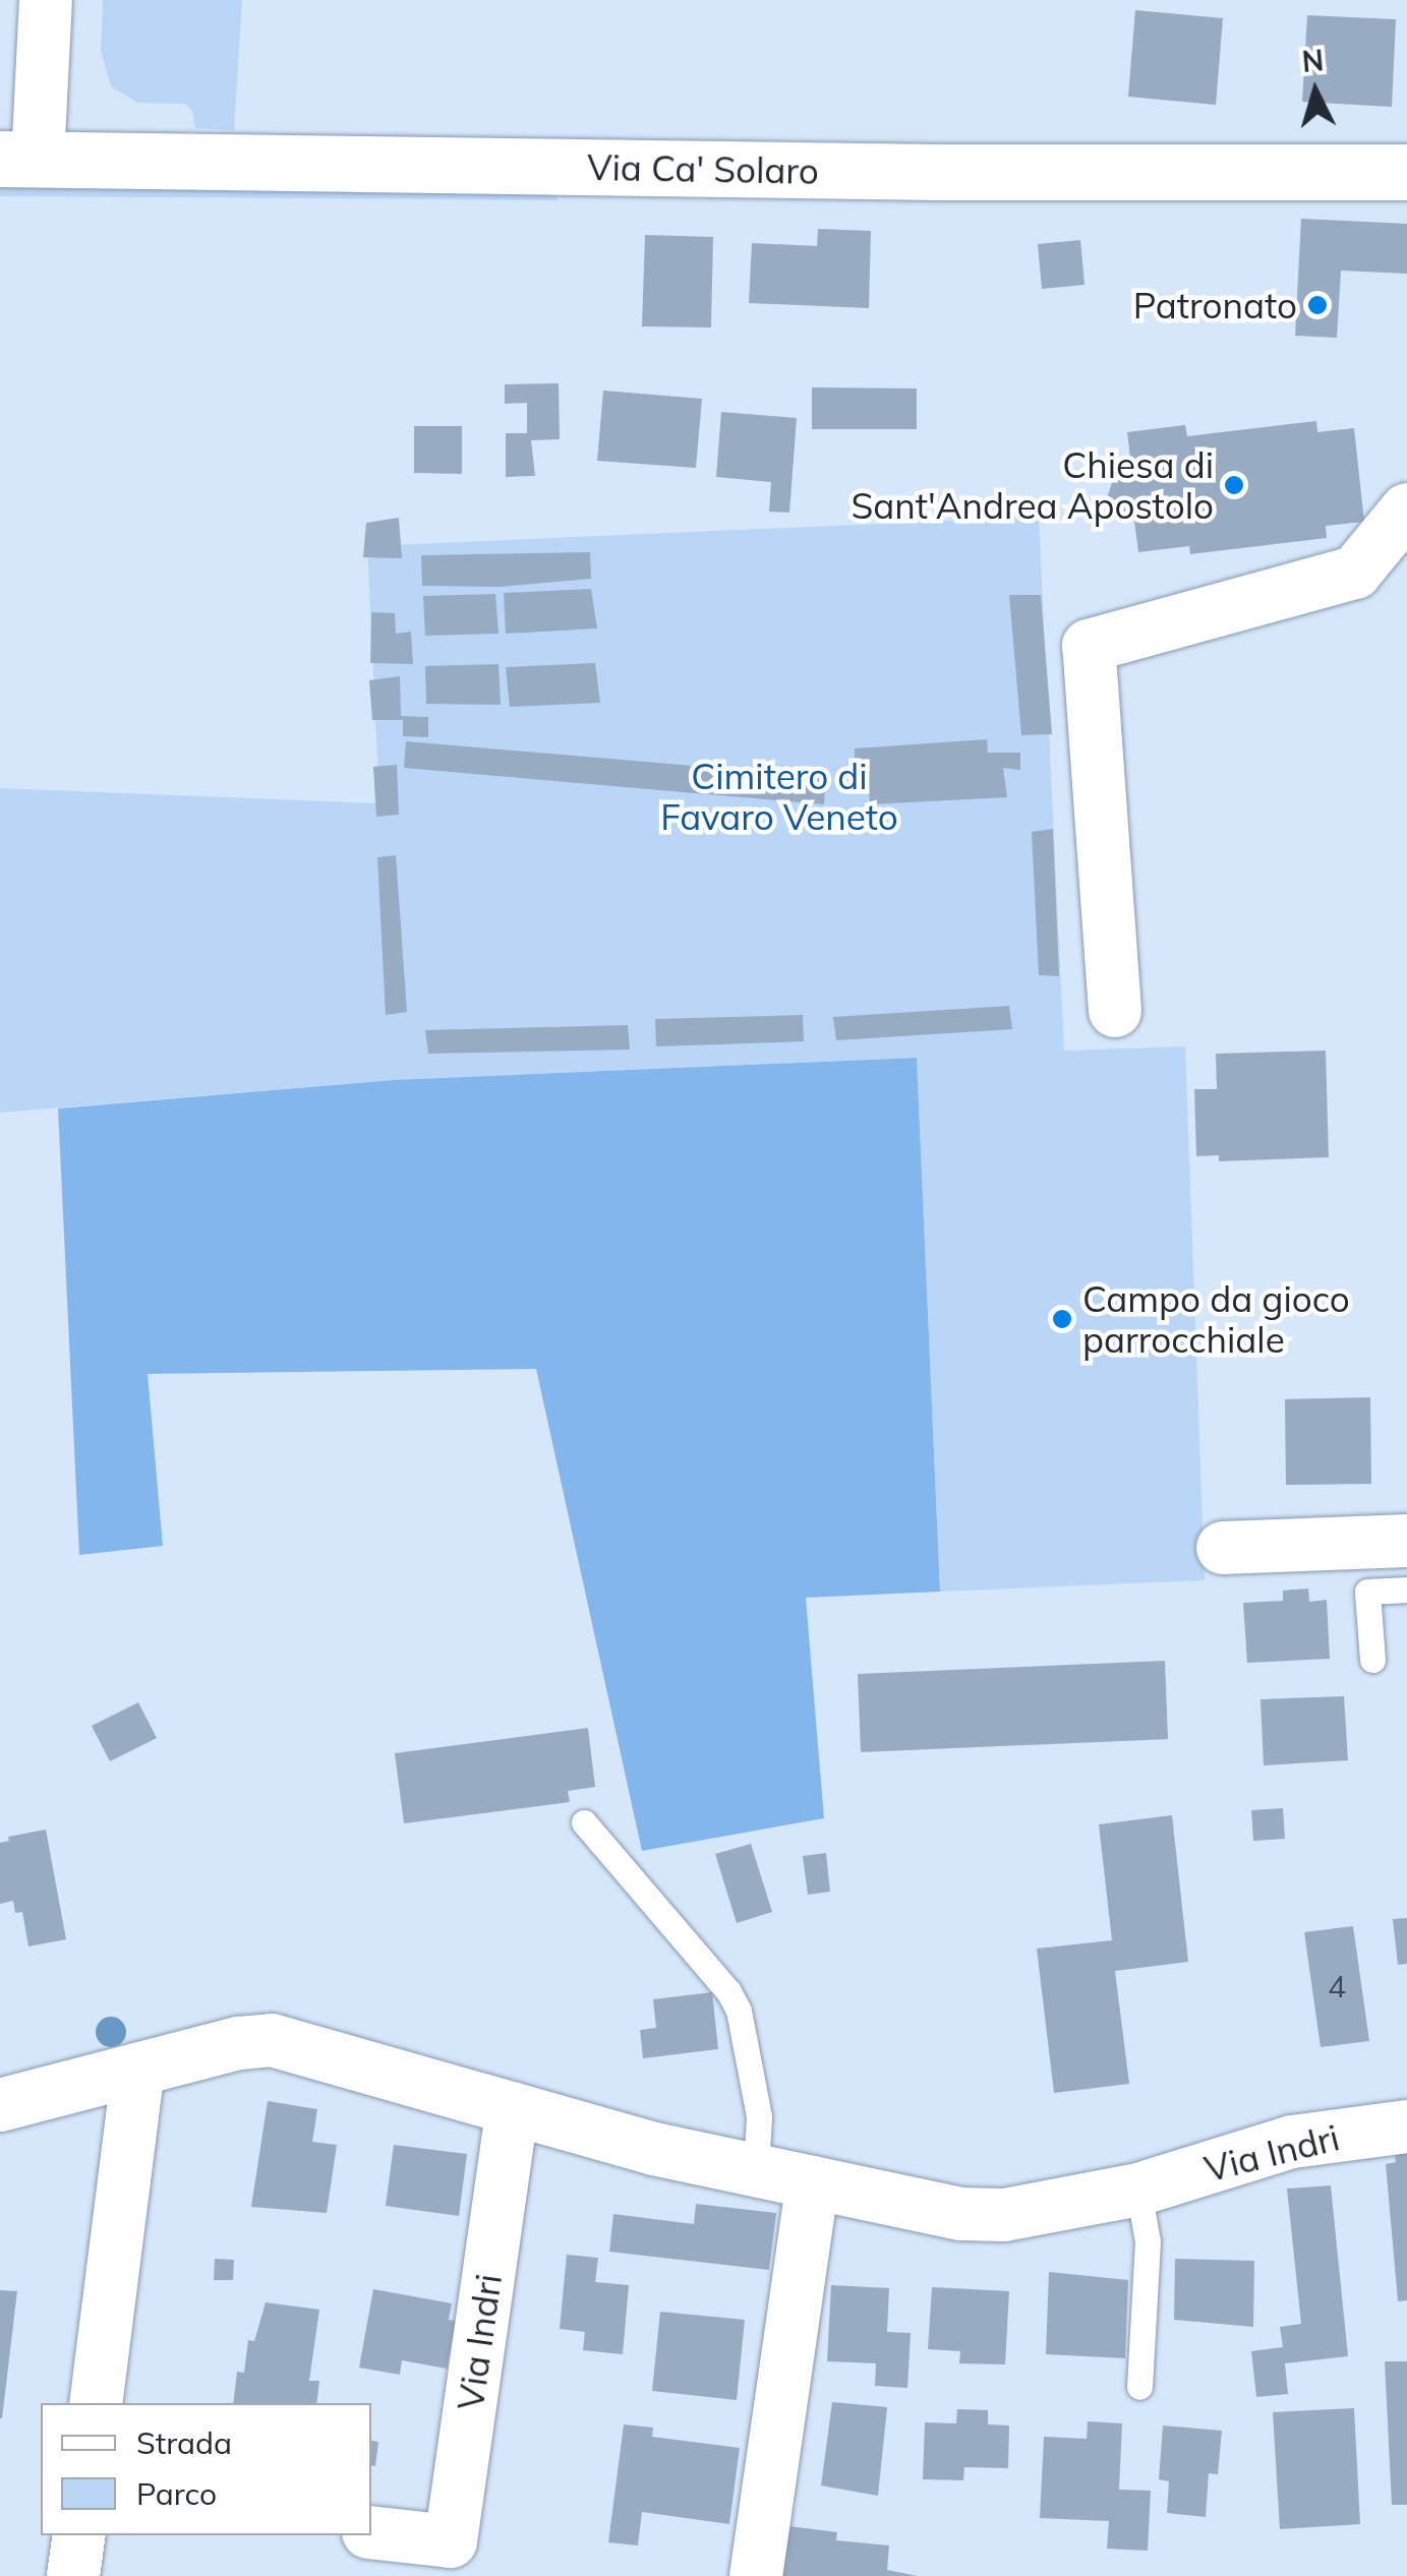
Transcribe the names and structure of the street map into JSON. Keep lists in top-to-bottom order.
{
  "streets": {
    "street": ["Via Ca' Solaro", "Via Indri"]
  },
  "parks": ["Cimitero di Favaro Veneto"],
  "places": ["Patronato", "Chiesa di Sant'Andrea Apostolo", "Campo da gioco parrocchiale"],
  "house_numbers": ["4"],
  "legend": ["Strada", "Parco"],
  "north": "top"
}
